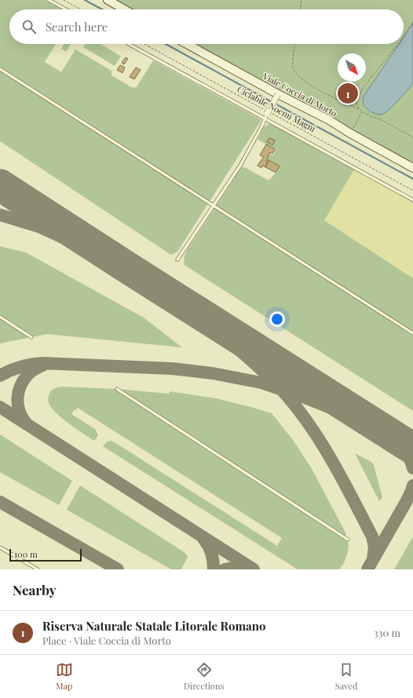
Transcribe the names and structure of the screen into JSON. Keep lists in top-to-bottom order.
{
  "streets": {
    "street": ["Viale Coccia di Morto"],
    "path": ["Ciclabile Noemi Magni"]
  },
  "scale_bar": "100 m",
  "north": "bottom right",
  "page": {
    "search": "Search here",
    "pins": "1",
    "scale": "100 m",
    "heading": "Nearby",
    "list": [
      {
        "mark": "1",
        "name": "Riserva Naturale Statale Litorale Romano",
        "note": "Place · Viale Coccia di Morto",
        "value": "330 m"
      }
    ],
    "nav": ["Map", "Directions", "Saved"]
  }
}
